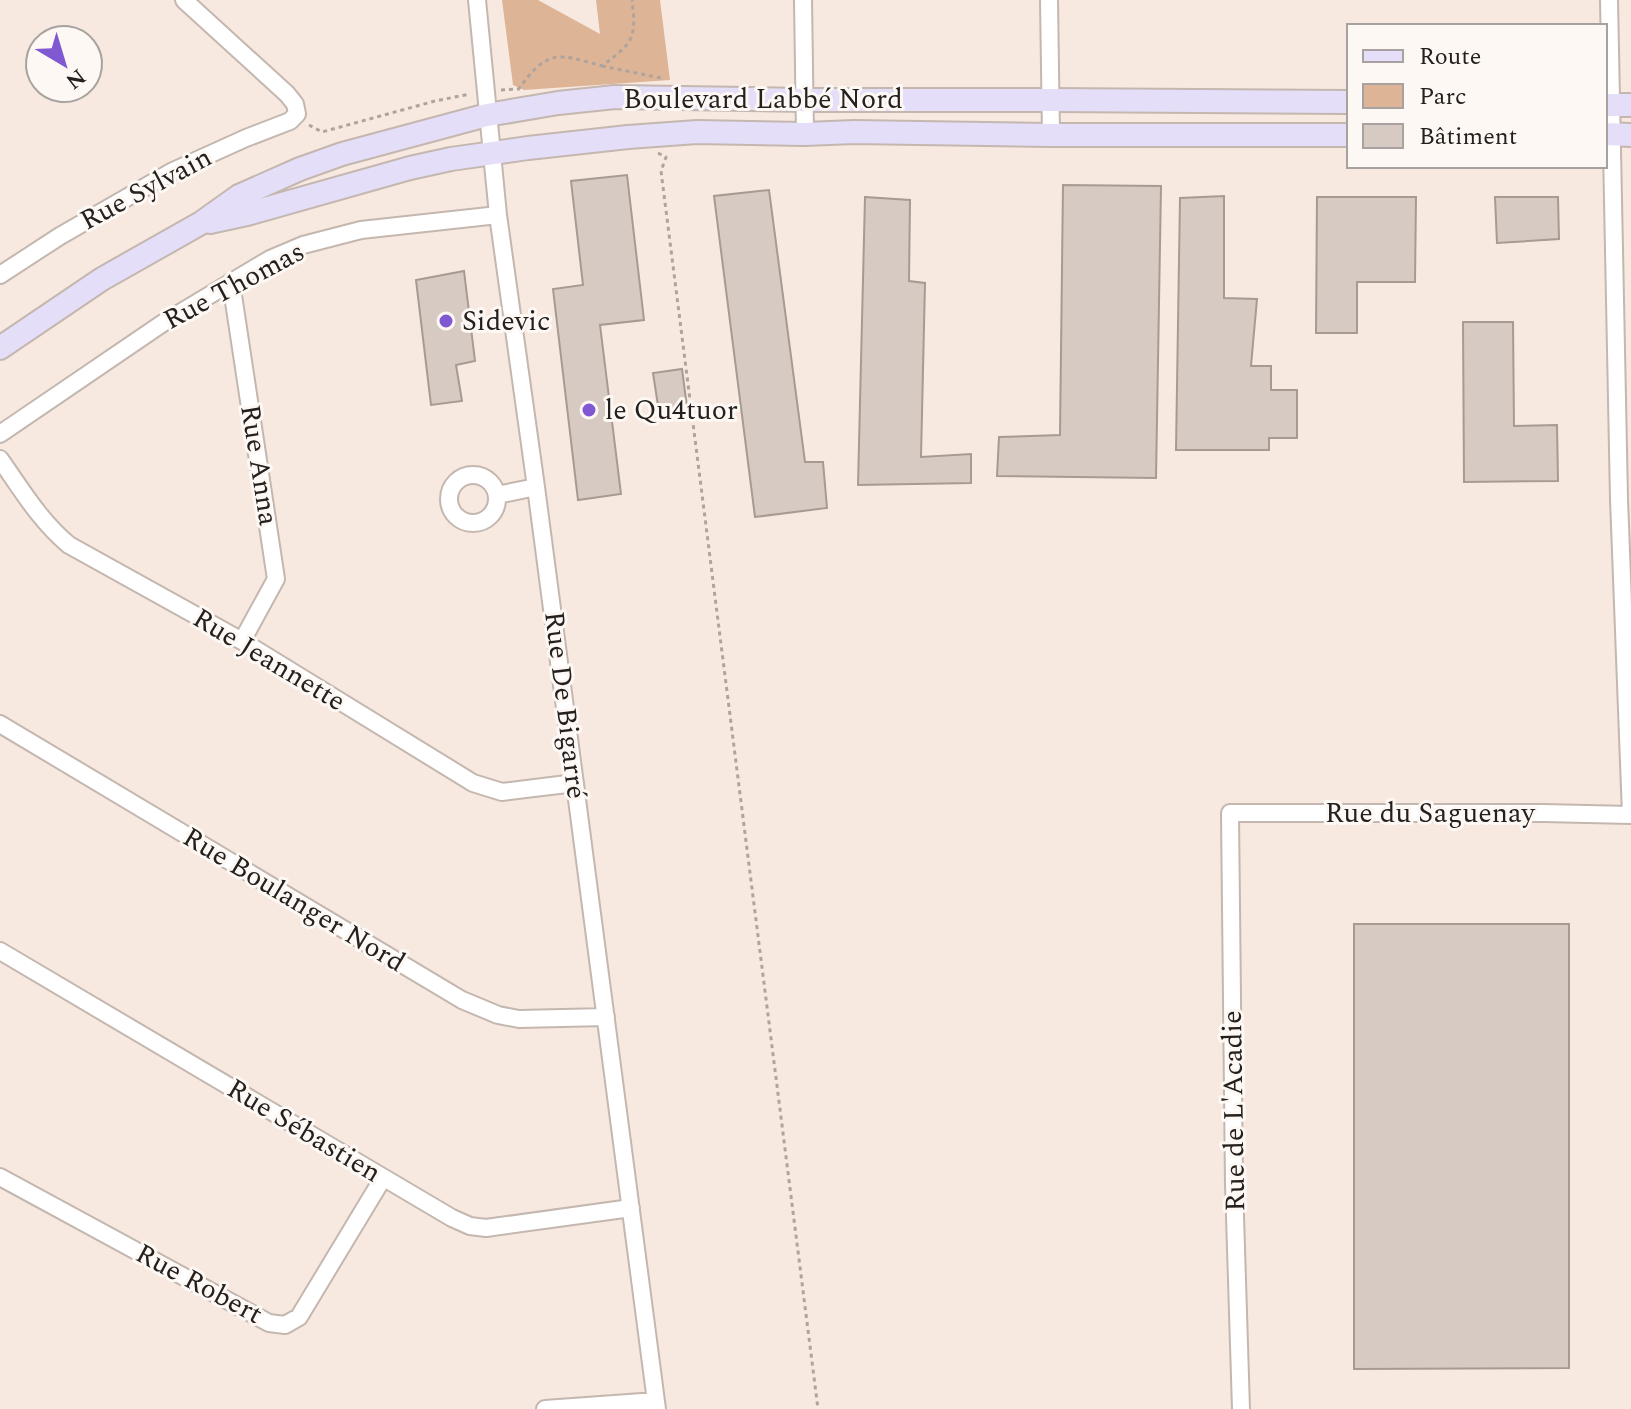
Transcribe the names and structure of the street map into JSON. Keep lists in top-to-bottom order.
{
  "streets": {
    "main road": ["Boulevard Labbé Nord"],
    "street": [
      "Rue Sylvain",
      "Rue Thomas",
      "Rue Anna",
      "Rue Jeannette",
      "Rue De Bigarré",
      "Rue du Saguenay",
      "Rue Boulanger Nord",
      "Rue de L'Acadie",
      "Rue Sébastien",
      "Rue Robert"
    ]
  },
  "crossings": [
    ["Boulevard Labbé Nord", "Rue De Bigarré"],
    ["Rue Thomas", "Rue Anna"],
    ["Rue Thomas", "Rue De Bigarré"],
    ["Rue Anna", "Rue Jeannette"],
    ["Rue Jeannette", "Rue De Bigarré"],
    ["Rue De Bigarré", "Rue Boulanger Nord"],
    ["Rue De Bigarré", "Rue Sébastien"],
    ["Rue du Saguenay", "Rue de L'Acadie"],
    ["Rue Sébastien", "Rue Robert"]
  ],
  "places": ["Sidevic", "le Qu4tuor"],
  "legend": ["Route", "Parc", "Bâtiment"],
  "north": "bottom right"
}
